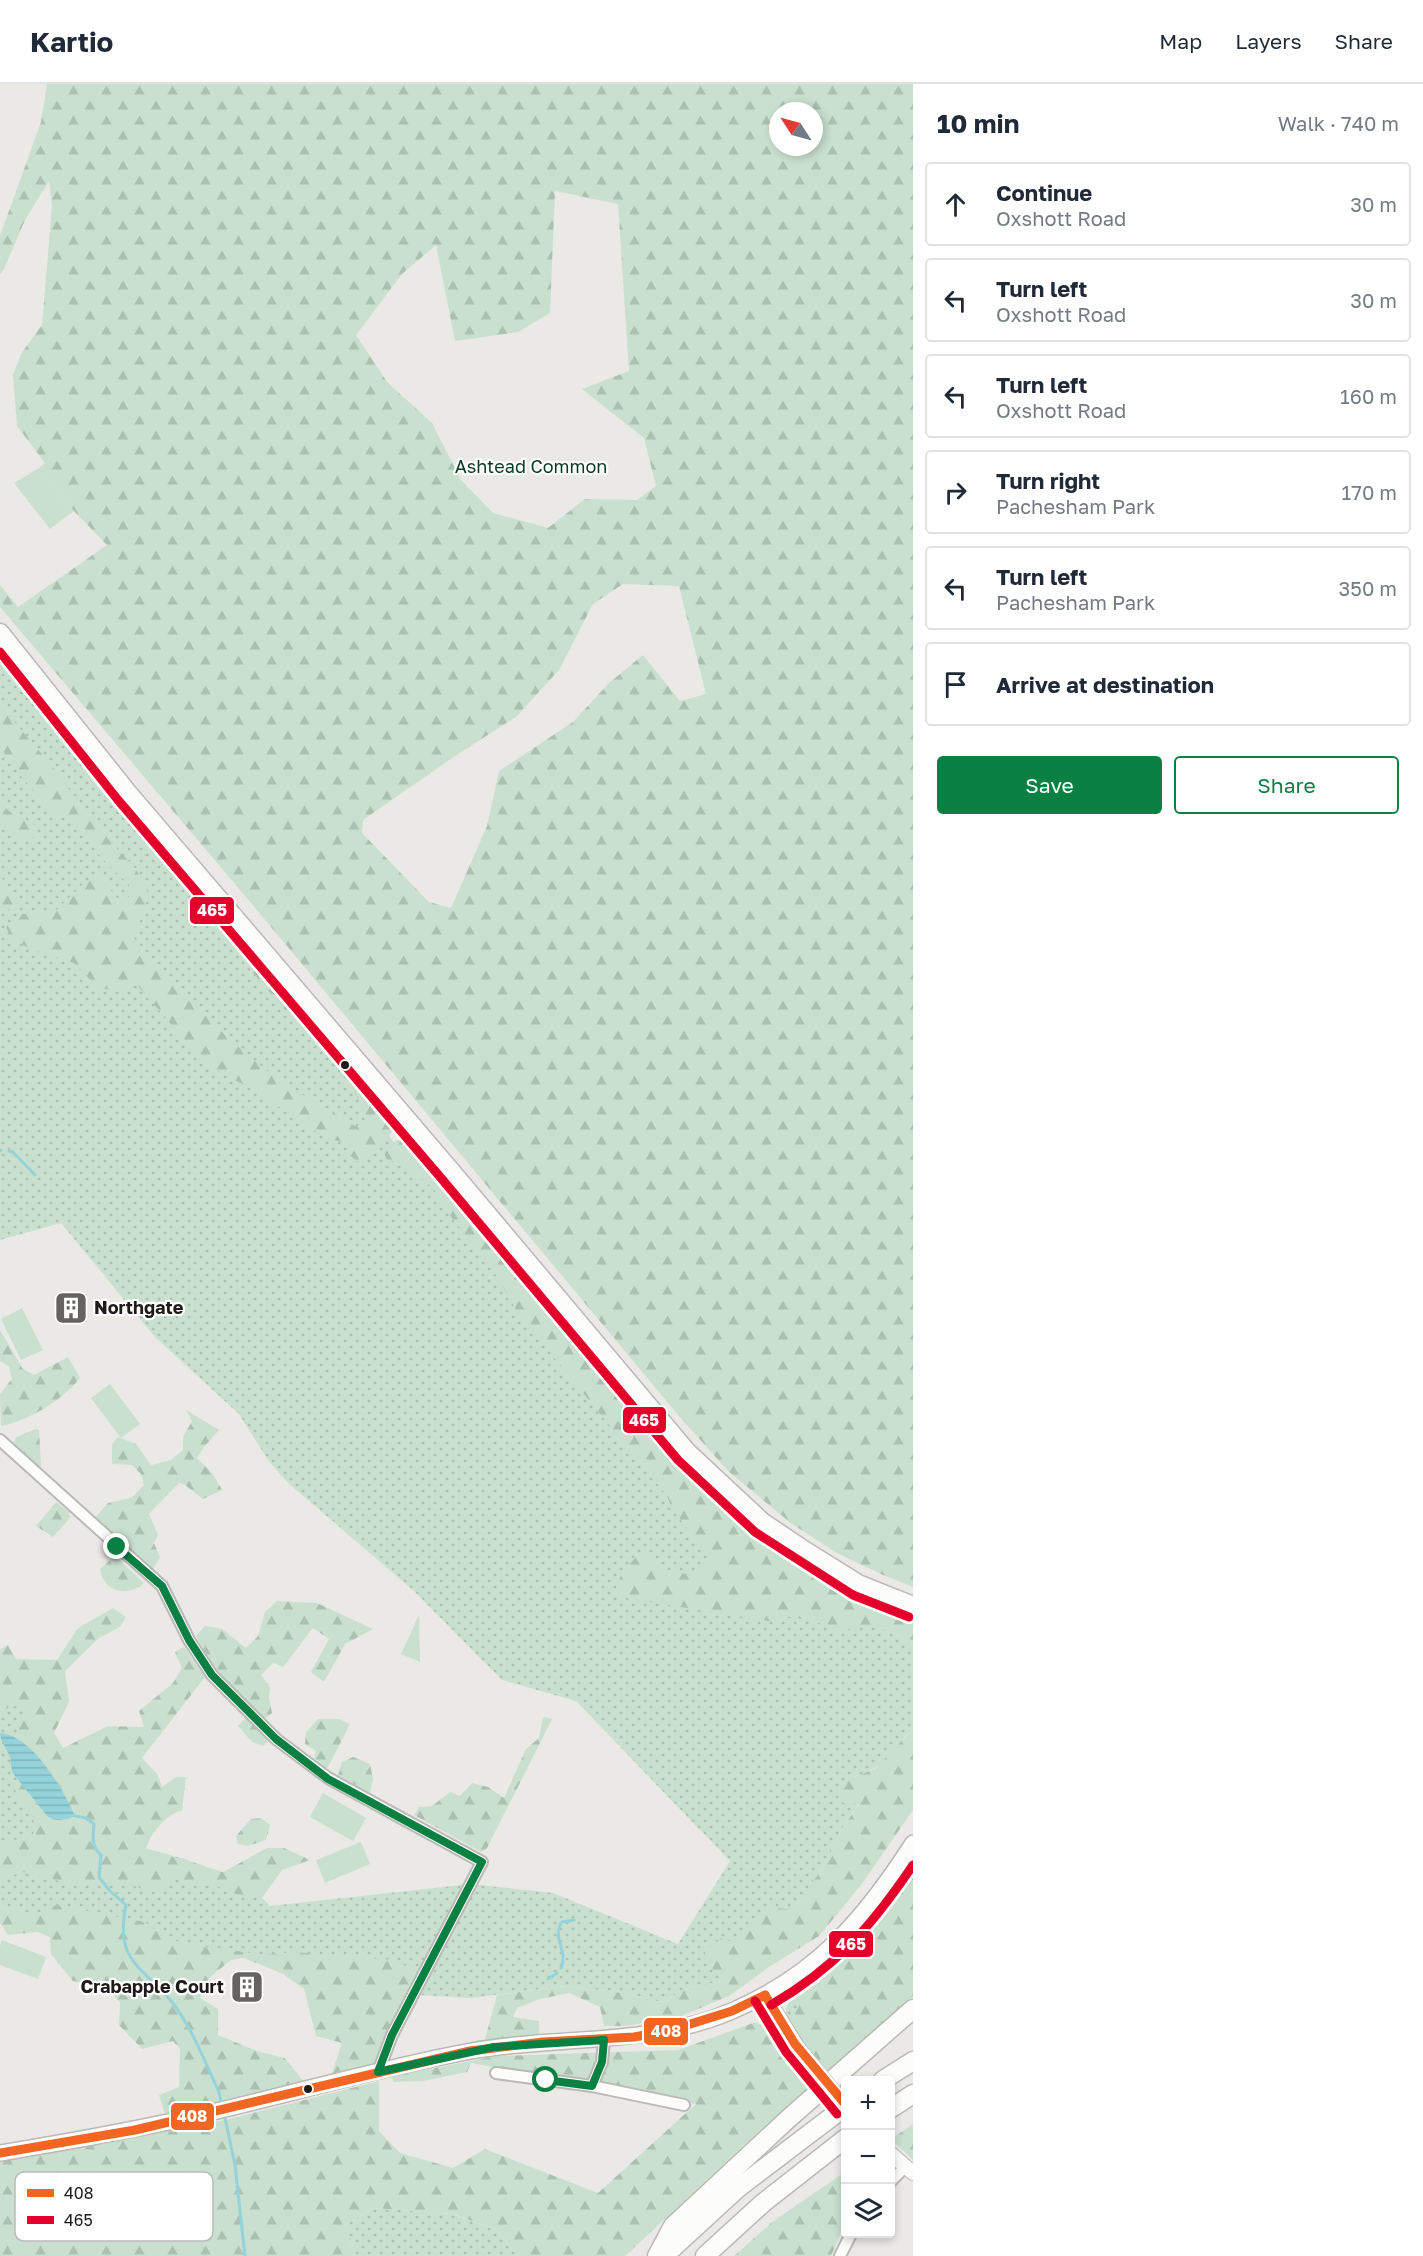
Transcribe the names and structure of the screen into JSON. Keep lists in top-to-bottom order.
{
  "parks": ["Ashtead Common"],
  "places": {
    "building": ["Northgate", "Crabapple Court"]
  },
  "lines": ["transit line 465", "transit line 408"],
  "legend": ["408", "465"],
  "north": "top left",
  "page": {
    "header": "Kartio",
    "nav": ["Map", "Layers", "Share"],
    "heading": ["10 min", "Walk · 740 m"],
    "list": [
      ["Continue", "Oxshott Road", "30 m"],
      ["Turn left", "Oxshott Road", "30 m"],
      ["Turn left", "Oxshott Road", "160 m"],
      ["Turn right", "Pachesham Park", "170 m"],
      ["Turn left", "Pachesham Park", "350 m"],
      "Arrive at destination"
    ],
    "buttons": ["Save", "Share"],
    "map_buttons": ["+", "−"]
  }
}
